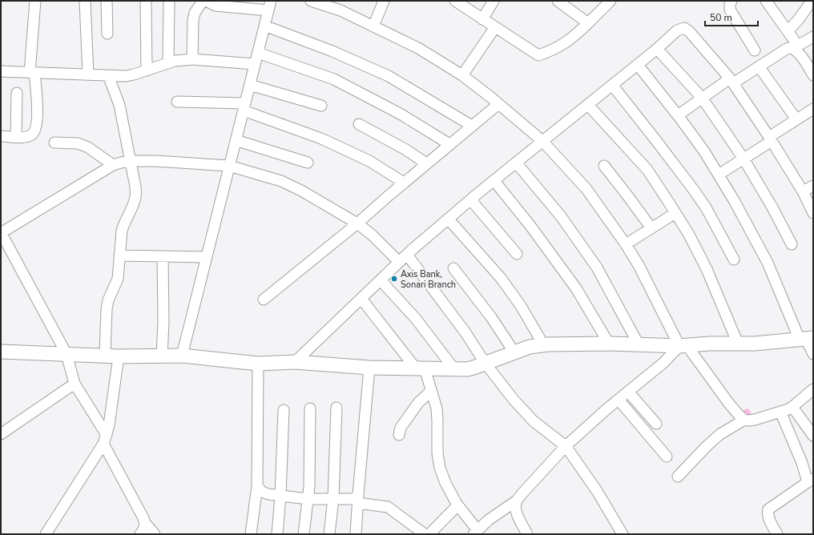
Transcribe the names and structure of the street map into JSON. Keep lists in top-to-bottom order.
{
  "places": ["Axis Bank, Sonari Branch"],
  "scale_bar": "50 m"
}
